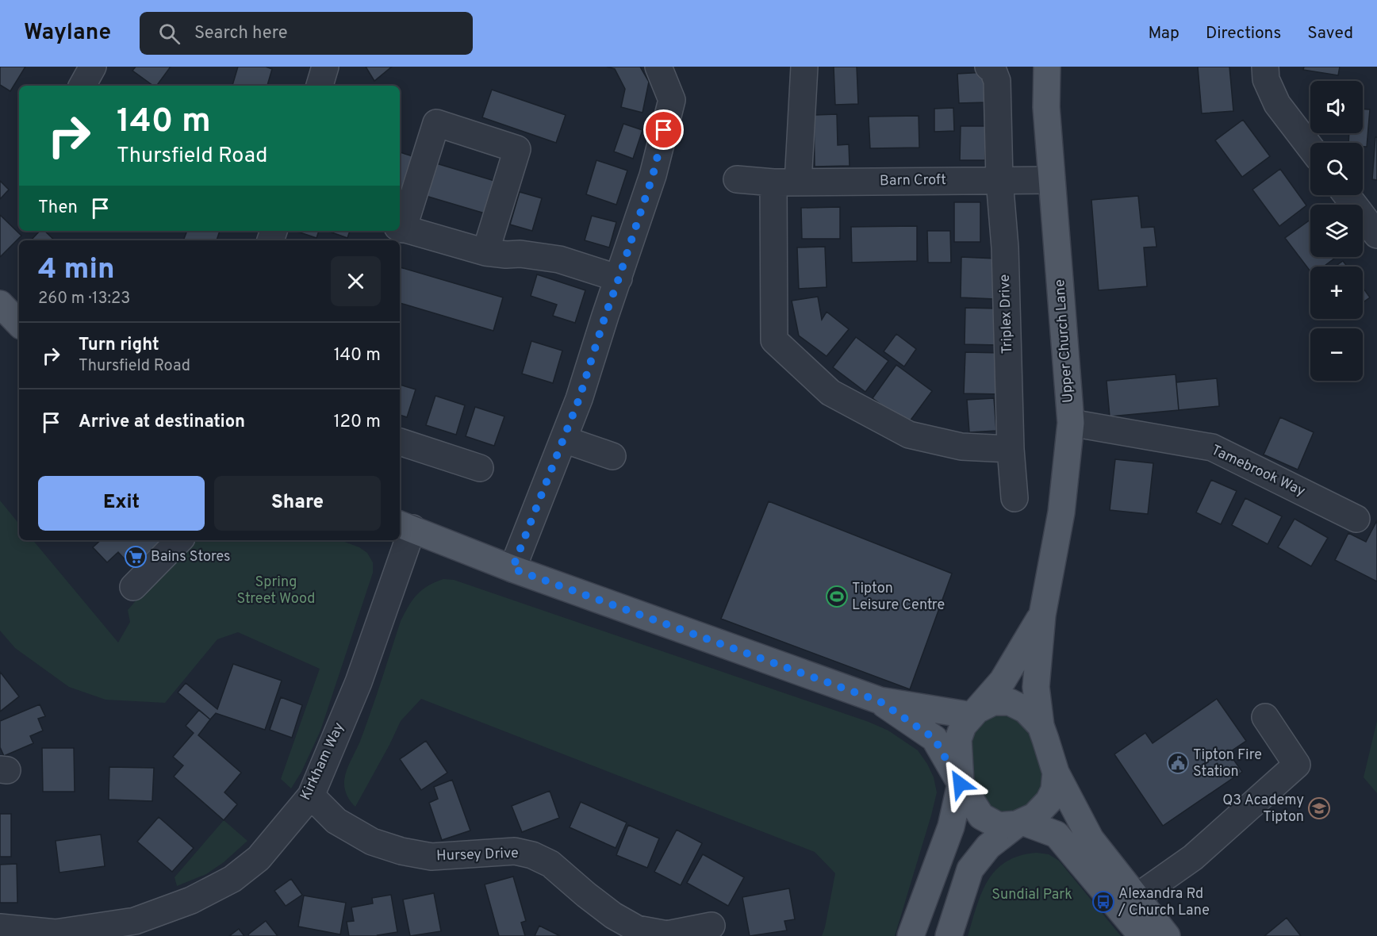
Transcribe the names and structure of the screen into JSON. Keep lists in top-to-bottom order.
{
  "streets": {
    "main road": ["Upper Church Lane"],
    "street": [
      "Barn Croft",
      "Triplex Drive",
      "Tamebrook Way",
      "Kirkham Way",
      "Hursey Drive"
    ]
  },
  "crossings": [
    ["Barn Croft", "Triplex Drive"],
    ["Barn Croft", "Upper Church Lane"],
    ["Upper Church Lane", "Tamebrook Way"],
    ["Kirkham Way", "Hursey Drive"]
  ],
  "parks": ["Spring Street Wood", "Sundial Park"],
  "places": {
    "supermarket": ["Bains Stores"],
    "sports": ["Tipton Leisure Centre"],
    "public building": ["Tipton Fire Station"],
    "school or university": ["Q3 Academy Tipton"],
    "bus stop": ["Alexandra Rd / Church Lane"]
  },
  "page": {
    "header": "Waylane",
    "search": "Search here",
    "nav": ["Map", "Directions", "Saved"],
    "map_buttons": ["+", "−"],
    "turn": ["140 m", "Thursfield Road"],
    "then": "Then",
    "heading": ["4 min", "260 m · 13:23"],
    "list": [
      {
        "name": "Turn right",
        "note": "Thursfield Road",
        "value": "140 m"
      },
      {
        "name": "Arrive at destination",
        "value": "120 m"
      }
    ],
    "buttons": ["Exit", "Share"]
  }
}
